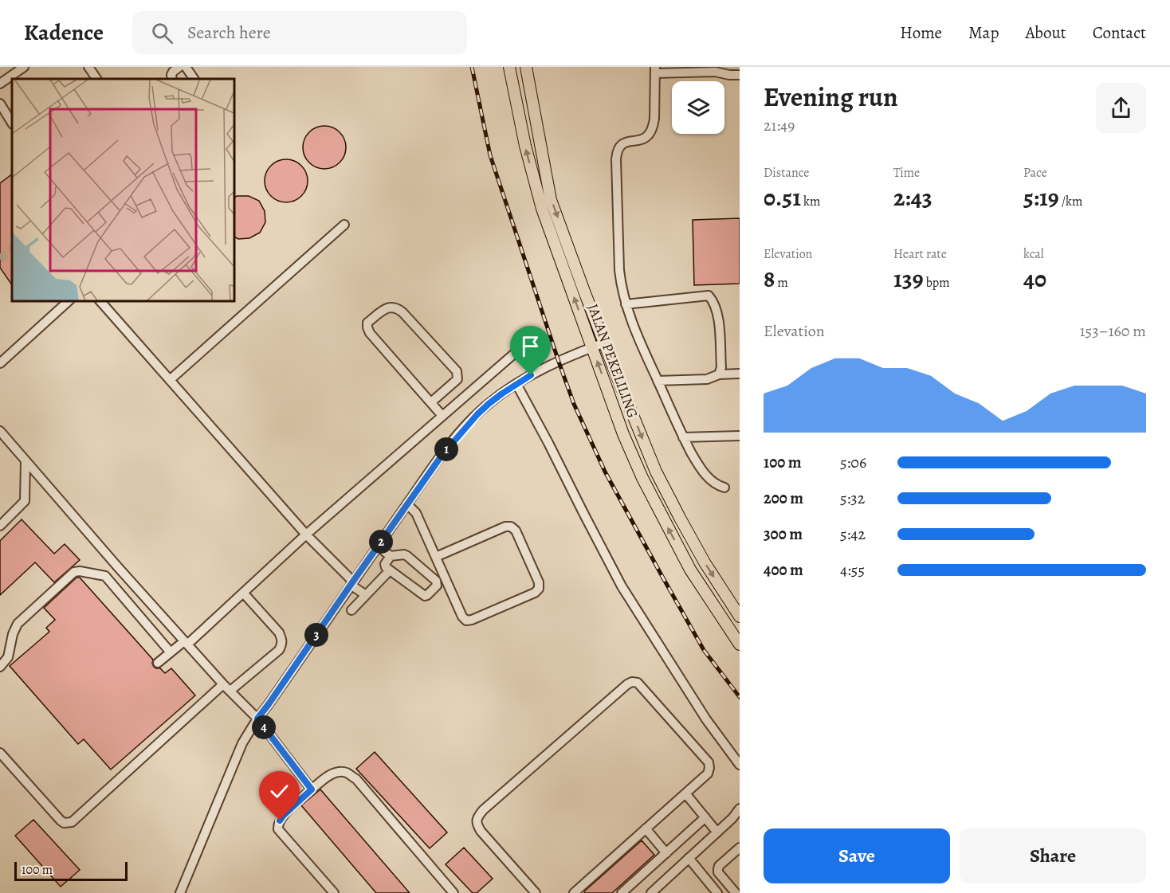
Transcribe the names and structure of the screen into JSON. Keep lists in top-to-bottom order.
{
  "streets": {
    "main road": ["JALAN PEKELILING"]
  },
  "scale_bar": "100 m",
  "page": {
    "header": "Kadence",
    "search": "Search here",
    "nav": [
      "Home",
      "Map",
      "About",
      "Contact"
    ],
    "heading": ["Evening run", "21:49"],
    "stats": [
      ["Distance", "0.51 km"],
      ["Time", "2:43"],
      ["Pace", "5:19 /km"],
      ["Elevation", "8 m"],
      ["Heart rate", "139 bpm"],
      ["kcal", "40"]
    ],
    "chart": ["Elevation", "153–160 m"],
    "pins": [
      "1",
      "2",
      "3",
      "4"
    ],
    "list": [
      {
        "name": "100 m",
        "note": "5:06"
      },
      {
        "name": "200 m",
        "note": "5:32"
      },
      {
        "name": "300 m",
        "note": "5:42"
      },
      {
        "name": "400 m",
        "note": "4:55"
      }
    ],
    "buttons": ["Save", "Share"],
    "scale": "100 m"
  }
}
